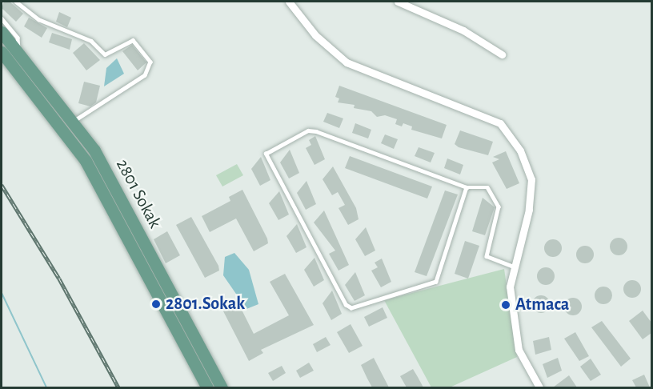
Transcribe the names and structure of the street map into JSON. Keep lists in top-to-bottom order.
{
  "streets": {
    "main road": ["2801 Sokak"]
  },
  "places": ["2801.Sokak", "Atmaca"]
}
